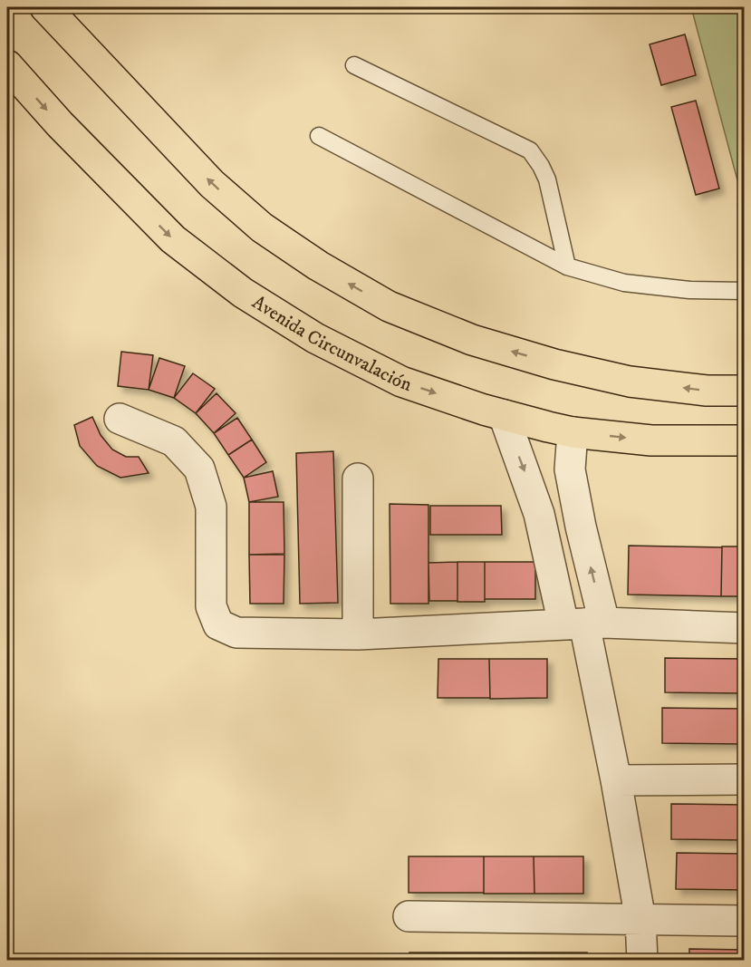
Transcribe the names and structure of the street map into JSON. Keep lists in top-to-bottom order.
{
  "streets": {
    "highway": ["Avenida Circunvalación"]
  }
}
